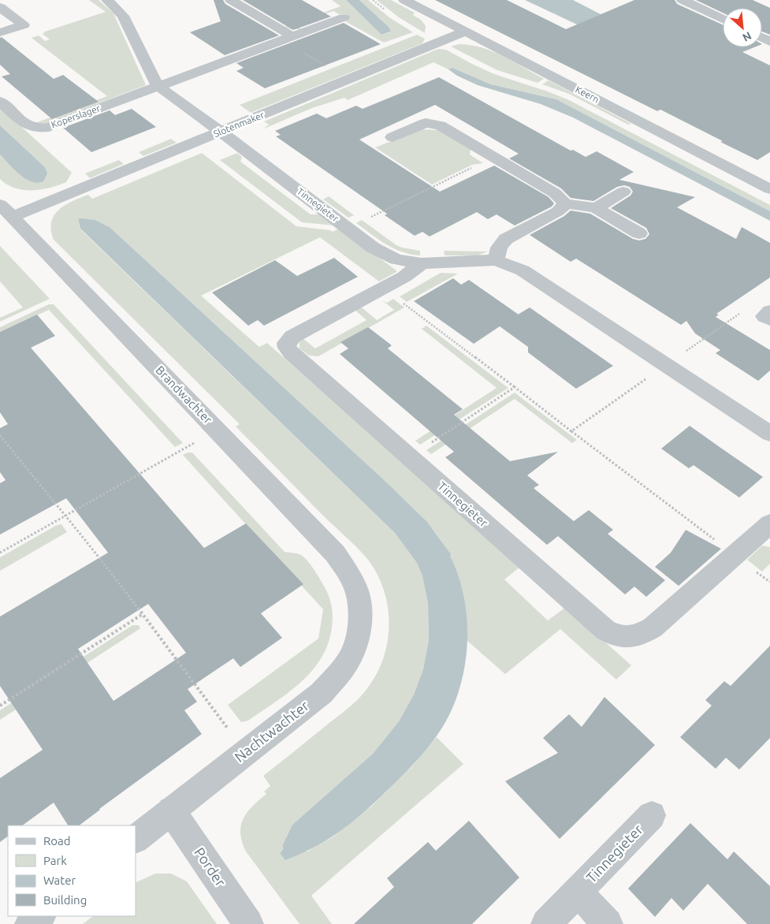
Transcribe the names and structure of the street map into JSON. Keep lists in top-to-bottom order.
{
  "streets": {
    "street": [
      "Keern",
      "Koperslager",
      "Slotenmaker",
      "Tinnegieter",
      "Brandwachter",
      "Nachtwachter",
      "Porder"
    ]
  },
  "crossings": [
    ["Keern", "Slotenmaker"],
    ["Slotenmaker", "Tinnegieter"],
    ["Slotenmaker", "Brandwachter"],
    ["Brandwachter", "Nachtwachter"],
    ["Nachtwachter", "Porder"]
  ],
  "legend": [
    "Road",
    "Park",
    "Water",
    "Building"
  ],
  "north": "bottom right"
}
